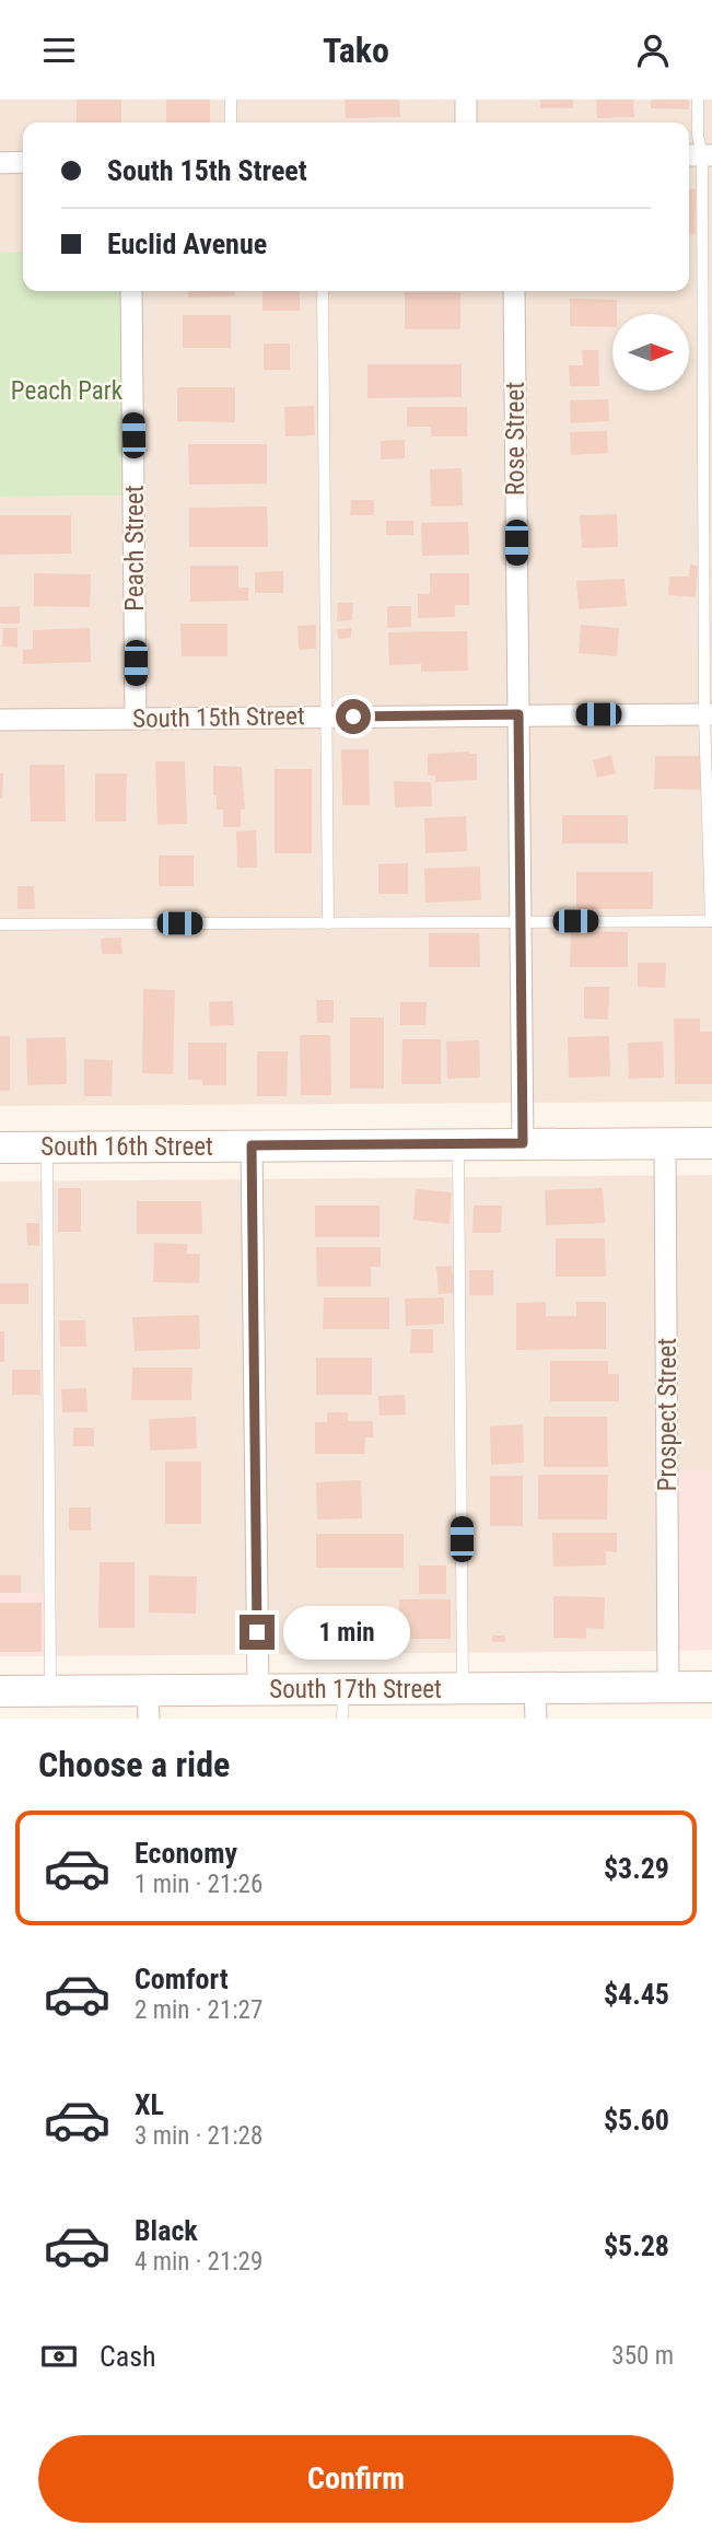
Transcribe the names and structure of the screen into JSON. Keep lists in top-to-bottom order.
{
  "streets": {
    "main road": ["South 16th Street", "South 17th Street"],
    "street": [
      "Rose Street",
      "Peach Street",
      "South 15th Street",
      "Prospect Street"
    ]
  },
  "crossings": [
    ["Rose Street", "South 15th Street"],
    ["Rose Street", "South 16th Street"],
    ["Peach Street", "South 15th Street"],
    ["South 16th Street", "Prospect Street"],
    ["Prospect Street", "South 17th Street"]
  ],
  "parks": ["Peach Park"],
  "north": "right",
  "page": {
    "header": "Tako",
    "banner": ["South 15th Street", "Euclid Avenue"],
    "bubble": "1 min",
    "heading": "Choose a ride",
    "list": [
      {
        "name": "Economy",
        "note": "1 min · 21:26",
        "value": "$3.29"
      },
      {
        "name": "Comfort",
        "note": "2 min · 21:27",
        "value": "$4.45"
      },
      {
        "name": "XL",
        "note": "3 min · 21:28",
        "value": "$5.60"
      },
      {
        "name": "Black",
        "note": "4 min · 21:29",
        "value": "$5.28"
      }
    ],
    "pay": ["Cash", "350 m"],
    "buttons": "Confirm"
  }
}
